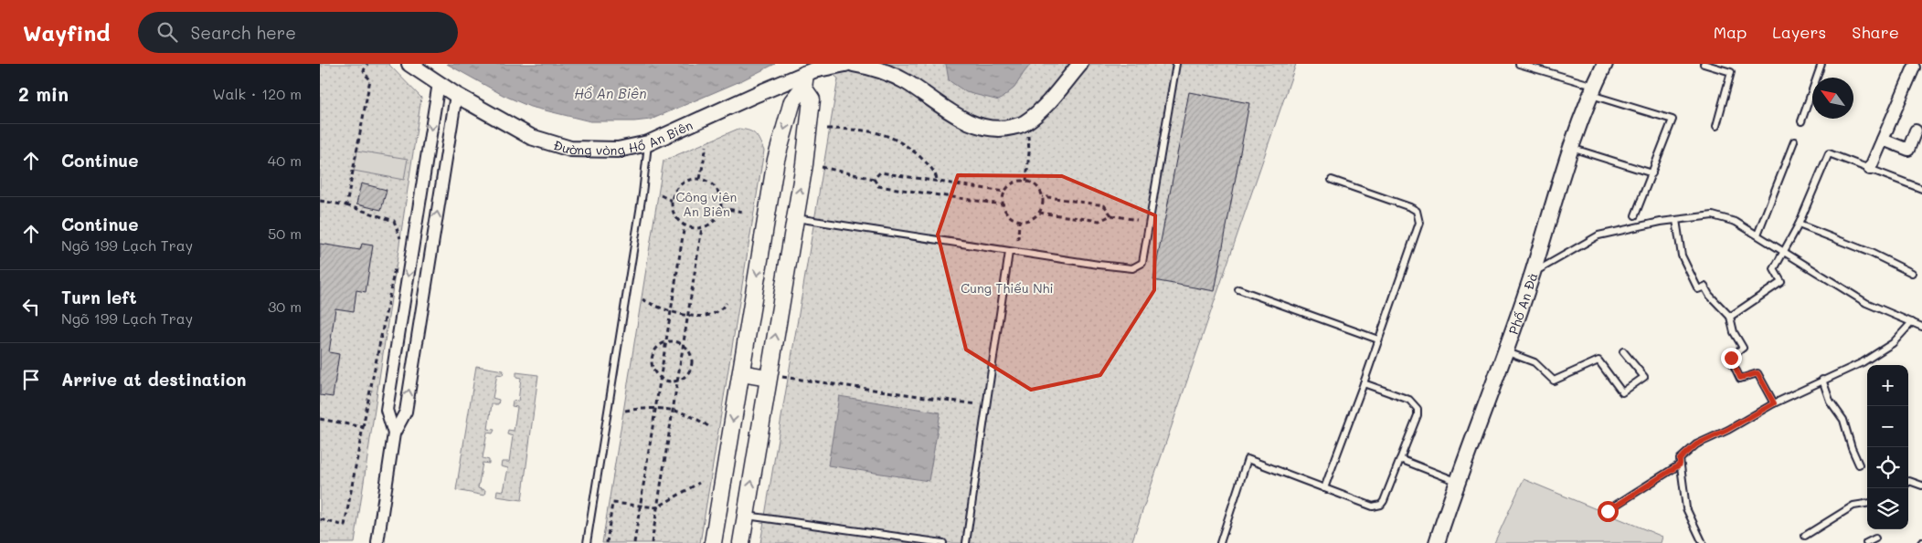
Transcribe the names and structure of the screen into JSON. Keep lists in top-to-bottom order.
{
  "streets": {
    "street": ["Đường vòng Hồ An Biên", "Phố An Đà"]
  },
  "water": ["Hồ An Biên"],
  "parks": ["Công viên An Biên", "Cung Thiếu Nhi"],
  "north": "top left",
  "page": {
    "header": "Wayfind",
    "search": "Search here",
    "nav": ["Map", "Layers", "Share"],
    "heading": ["2 min", "Walk · 120 m"],
    "list": [
      ["Continue", "40 m"],
      ["Continue", "Ngõ 199 Lạch Tray", "50 m"],
      ["Turn left", "Ngõ 199 Lạch Tray", "30 m"],
      "Arrive at destination"
    ],
    "map_buttons": ["+", "−"]
  }
}
